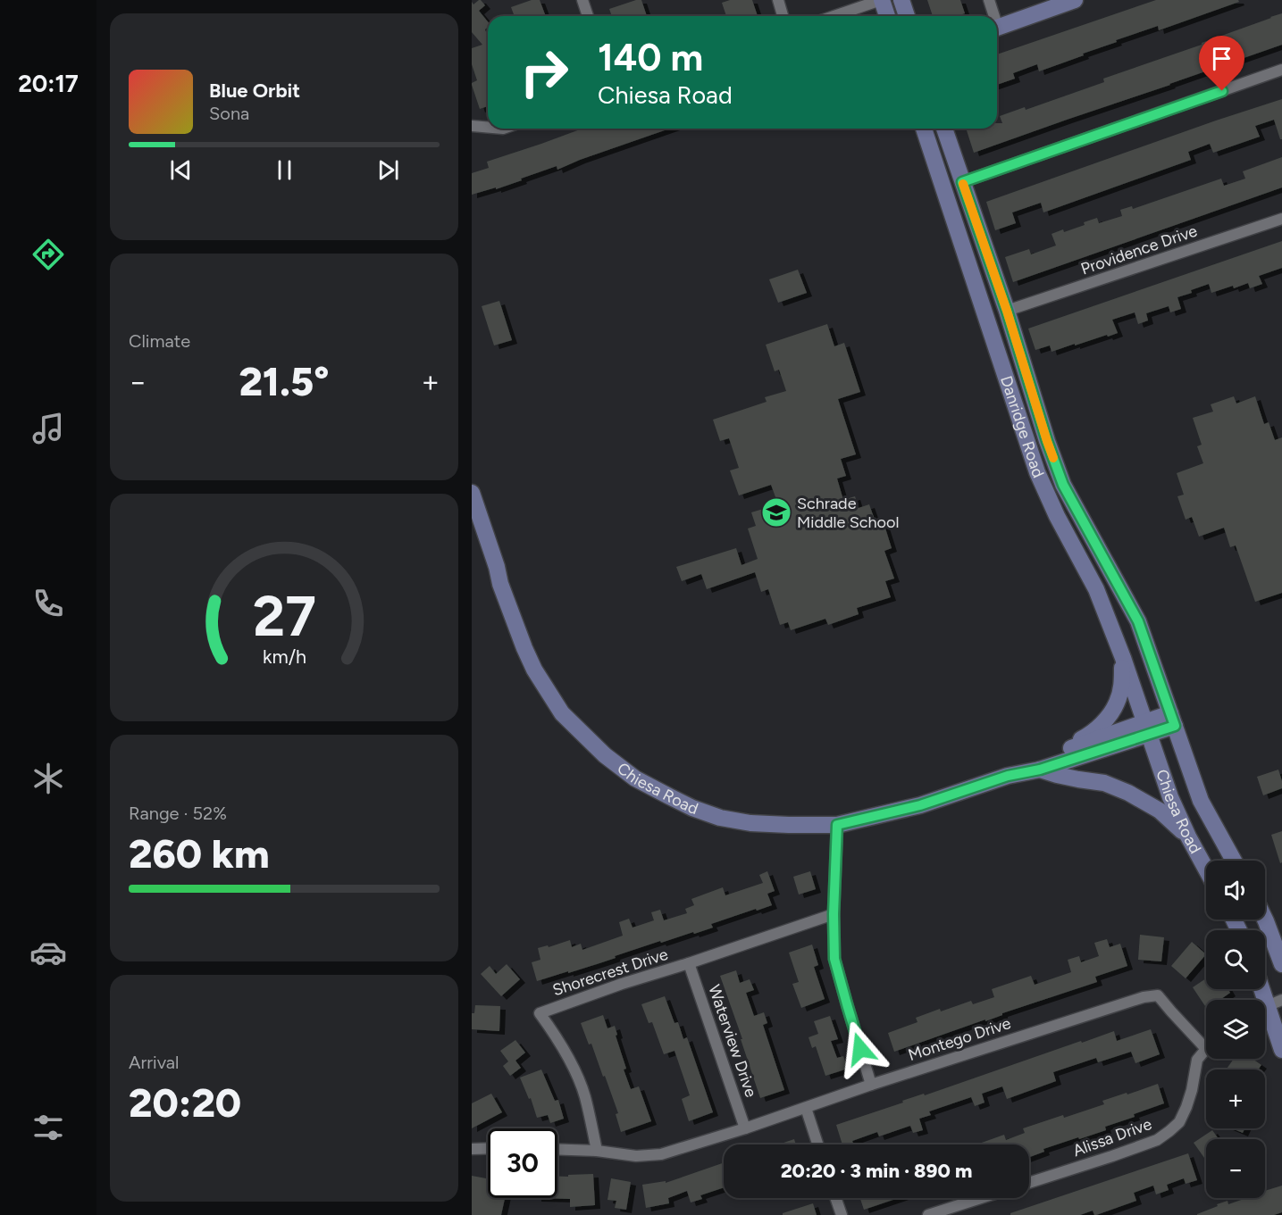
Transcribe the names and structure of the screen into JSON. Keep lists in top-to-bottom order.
{
  "streets": {
    "main road": ["Danridge Road", "Chiesa Road"],
    "street": [
      "Providence Drive",
      "Shorecrest Drive",
      "Montego Drive",
      "Waterview Drive",
      "Alissa Drive"
    ]
  },
  "crossings": [
    ["Providence Drive", "Danridge Road"],
    ["Danridge Road", "Chiesa Road"],
    ["Shorecrest Drive", "Montego Drive"],
    ["Shorecrest Drive", "Waterview Drive"],
    ["Montego Drive", "Waterview Drive"],
    ["Montego Drive", "Alissa Drive"]
  ],
  "places": {
    "school or university": ["Schrade Middle School"]
  },
  "page": {
    "tabs": "20:17",
    "turn": ["140 m", "Chiesa Road"],
    "song": ["Blue Orbit", "Sona"],
    "tile": [
      "Climate",
      ["Range · 52%", "260 km"],
      ["Arrival", "20:20"]
    ],
    "heat": ["−", "21.5°", "+"],
    "map_buttons": ["+", "−"],
    "limit": "30",
    "trip": "20:20 · 3 min · 890 m",
    "gauge": ["27", "km/h"]
  }
}
